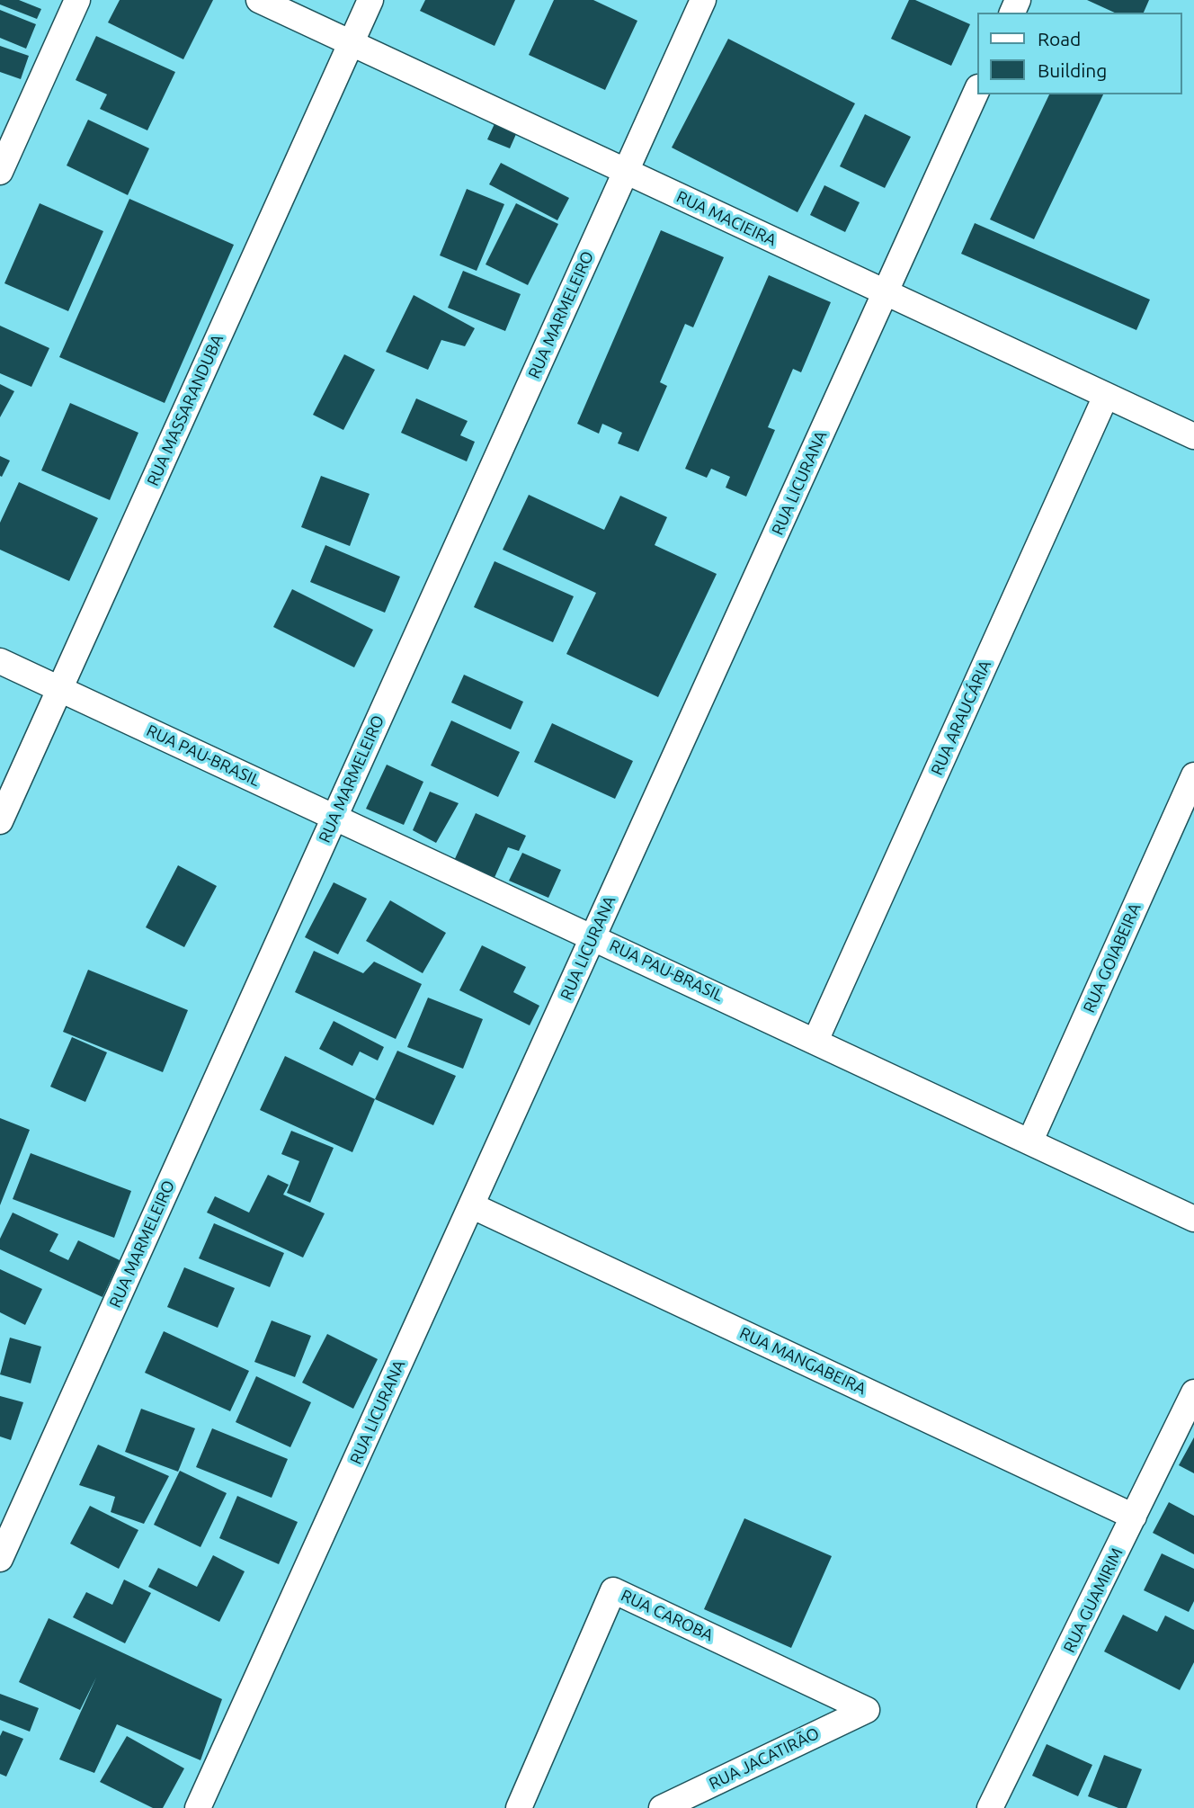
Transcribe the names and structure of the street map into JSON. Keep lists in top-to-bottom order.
{
  "streets": {
    "street": [
      "RUA MACIEIRA",
      "RUA MARMELEIRO",
      "RUA MASSARANDUBA",
      "RUA LICURANA",
      "RUA ARAUCÁRIA",
      "RUA PAU-BRASIL",
      "RUA GOIABEIRA",
      "RUA MANGABEIRA",
      "RUA GUAMIRIM",
      "RUA CAROBA",
      "RUA JACATIRÃO"
    ]
  },
  "crossings": [
    ["RUA MACIEIRA", "RUA MARMELEIRO"],
    ["RUA MACIEIRA", "RUA MASSARANDUBA"],
    ["RUA MACIEIRA", "RUA LICURANA"],
    ["RUA MACIEIRA", "RUA ARAUCÁRIA"],
    ["RUA MARMELEIRO", "RUA PAU-BRASIL"],
    ["RUA MASSARANDUBA", "RUA PAU-BRASIL"],
    ["RUA LICURANA", "RUA PAU-BRASIL"],
    ["RUA LICURANA", "RUA MANGABEIRA"],
    ["RUA ARAUCÁRIA", "RUA PAU-BRASIL"],
    ["RUA PAU-BRASIL", "RUA GOIABEIRA"],
    ["RUA MANGABEIRA", "RUA GUAMIRIM"],
    ["RUA CAROBA", "RUA JACATIRÃO"]
  ],
  "legend": ["Road", "Building"]
}
